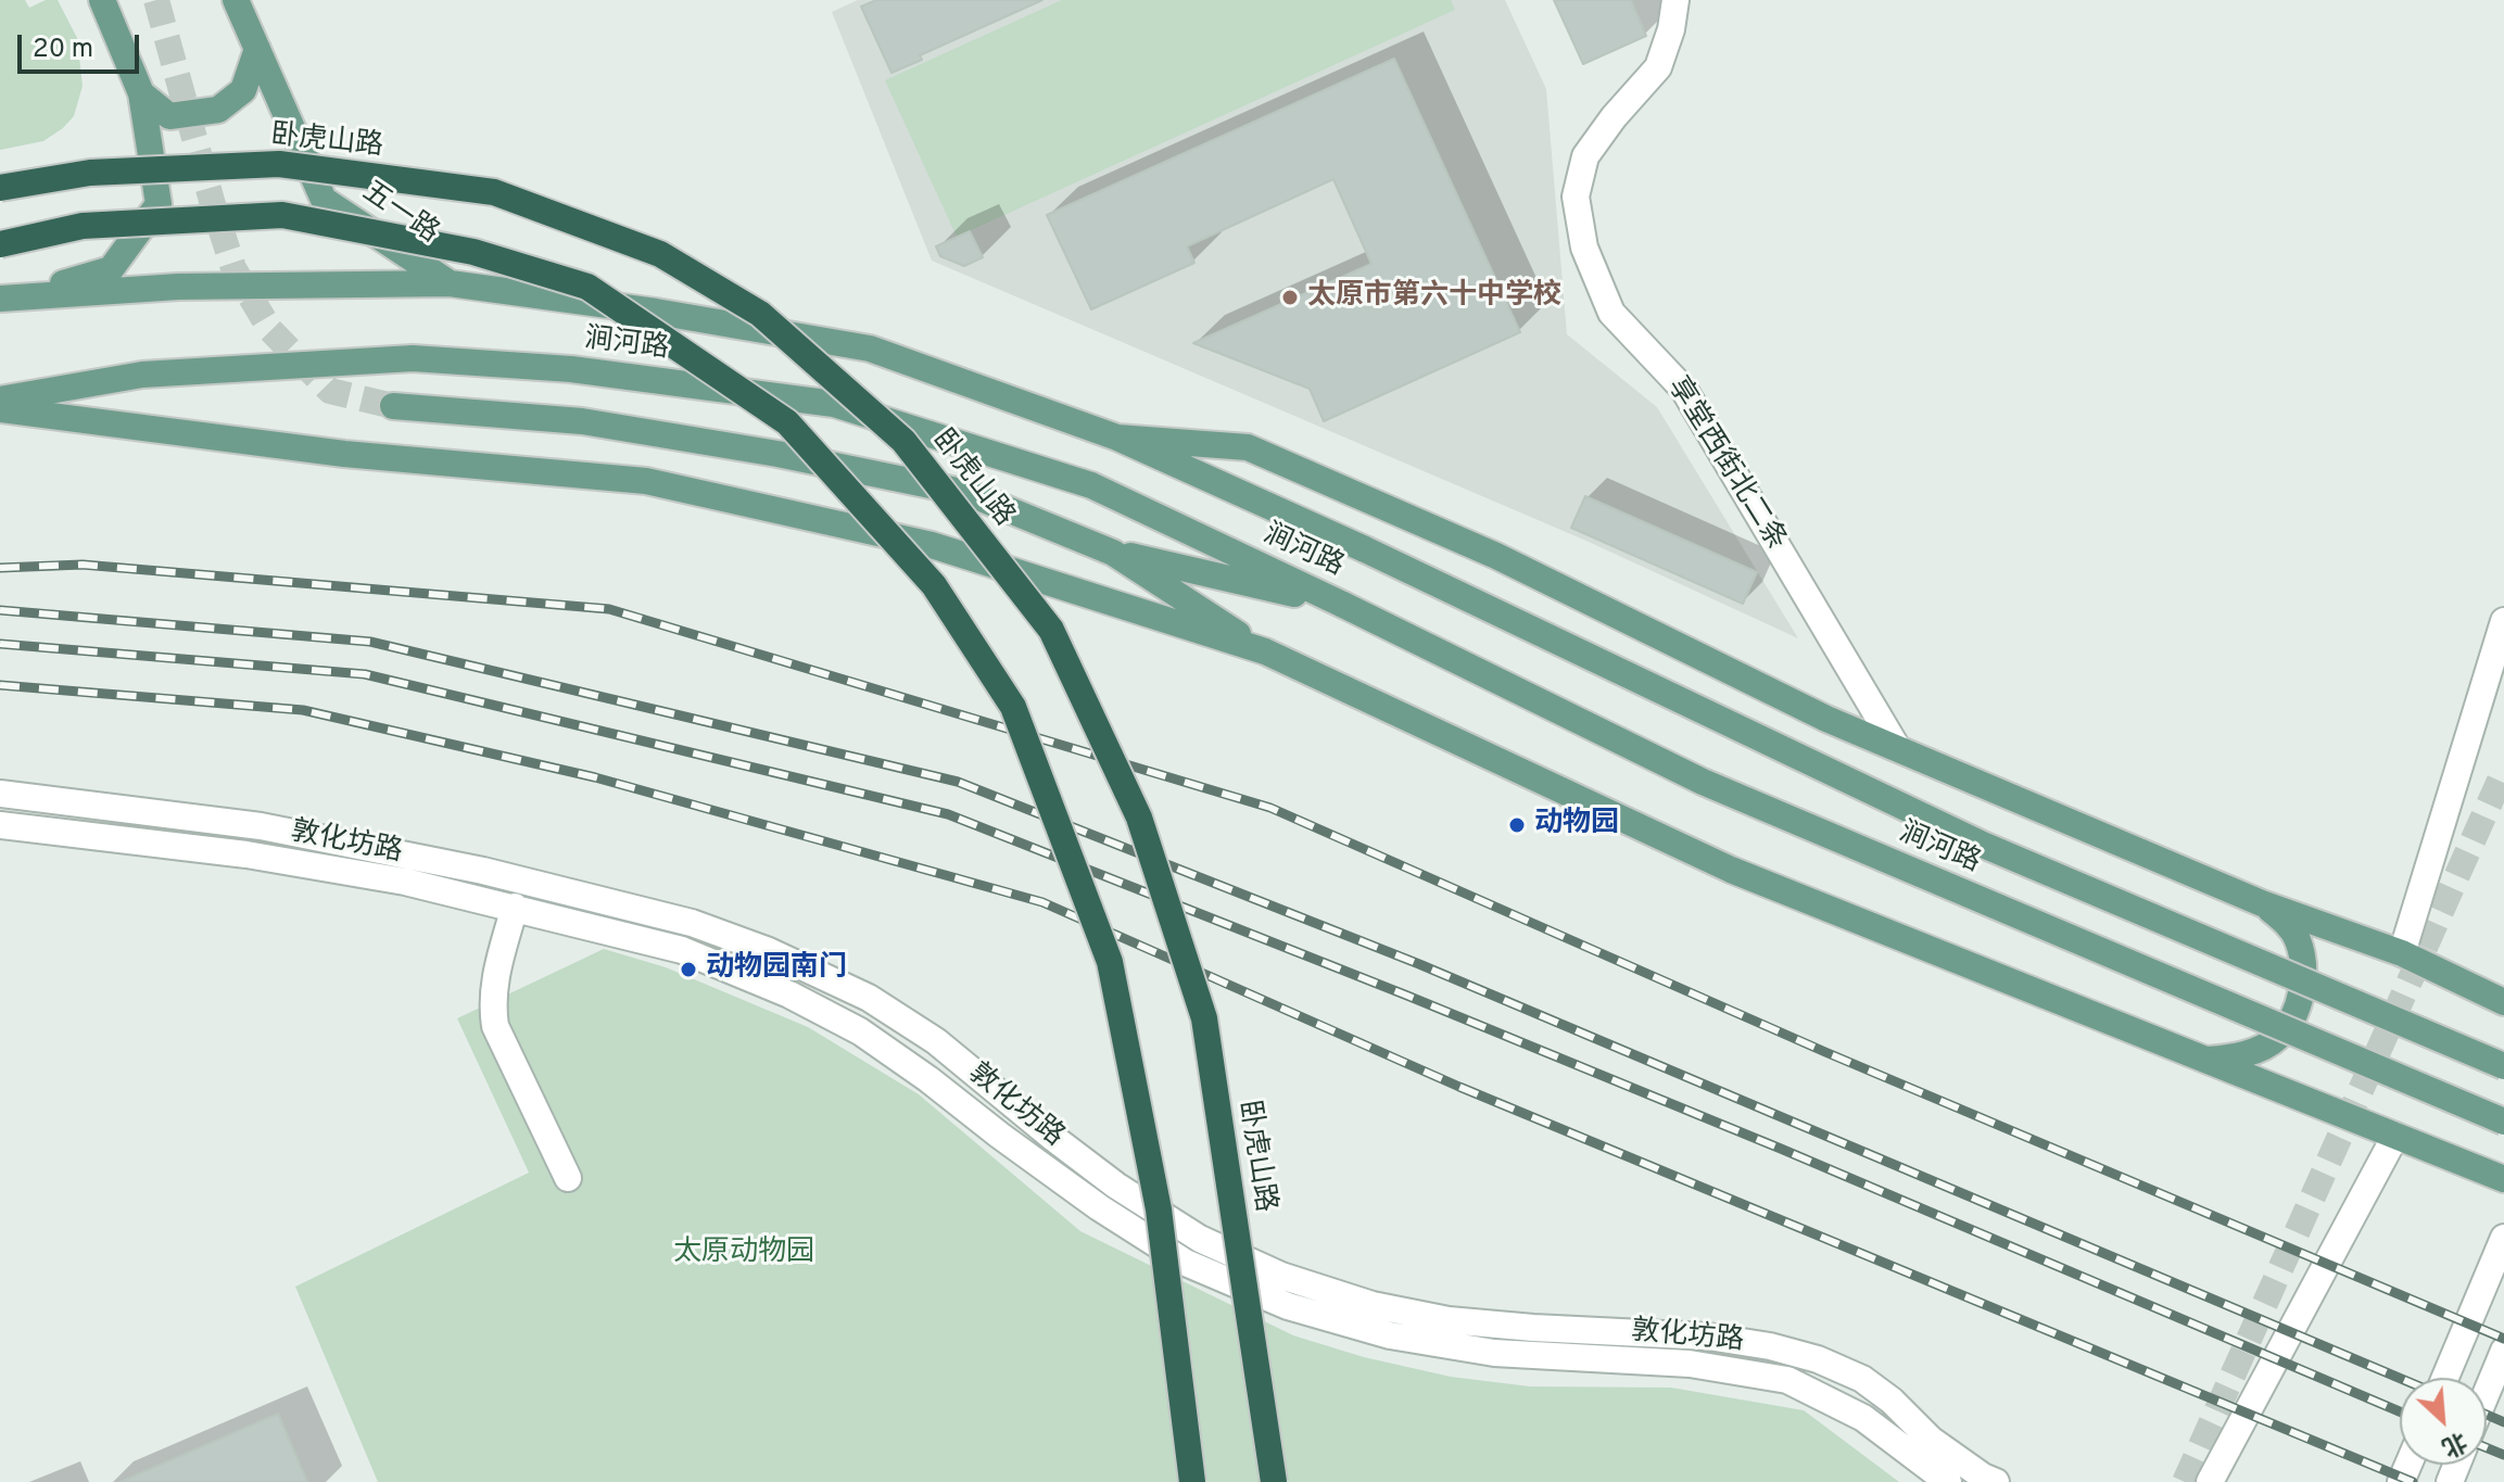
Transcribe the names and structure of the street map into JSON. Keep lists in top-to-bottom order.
{
  "streets": {
    "highway": ["卧虎山路"],
    "main road": ["五一路", "涧河路"],
    "street": ["享堂西街北二条", "敦化坊路"]
  },
  "crossings": [
    ["五一路", "涧河路"],
    ["涧河路", "享堂西街北二条"]
  ],
  "parks": ["太原动物园"],
  "places": ["太原市第六十中学校", "动物园", "动物园南门"],
  "scale_bar": "20 m",
  "north": "bottom right"
}
